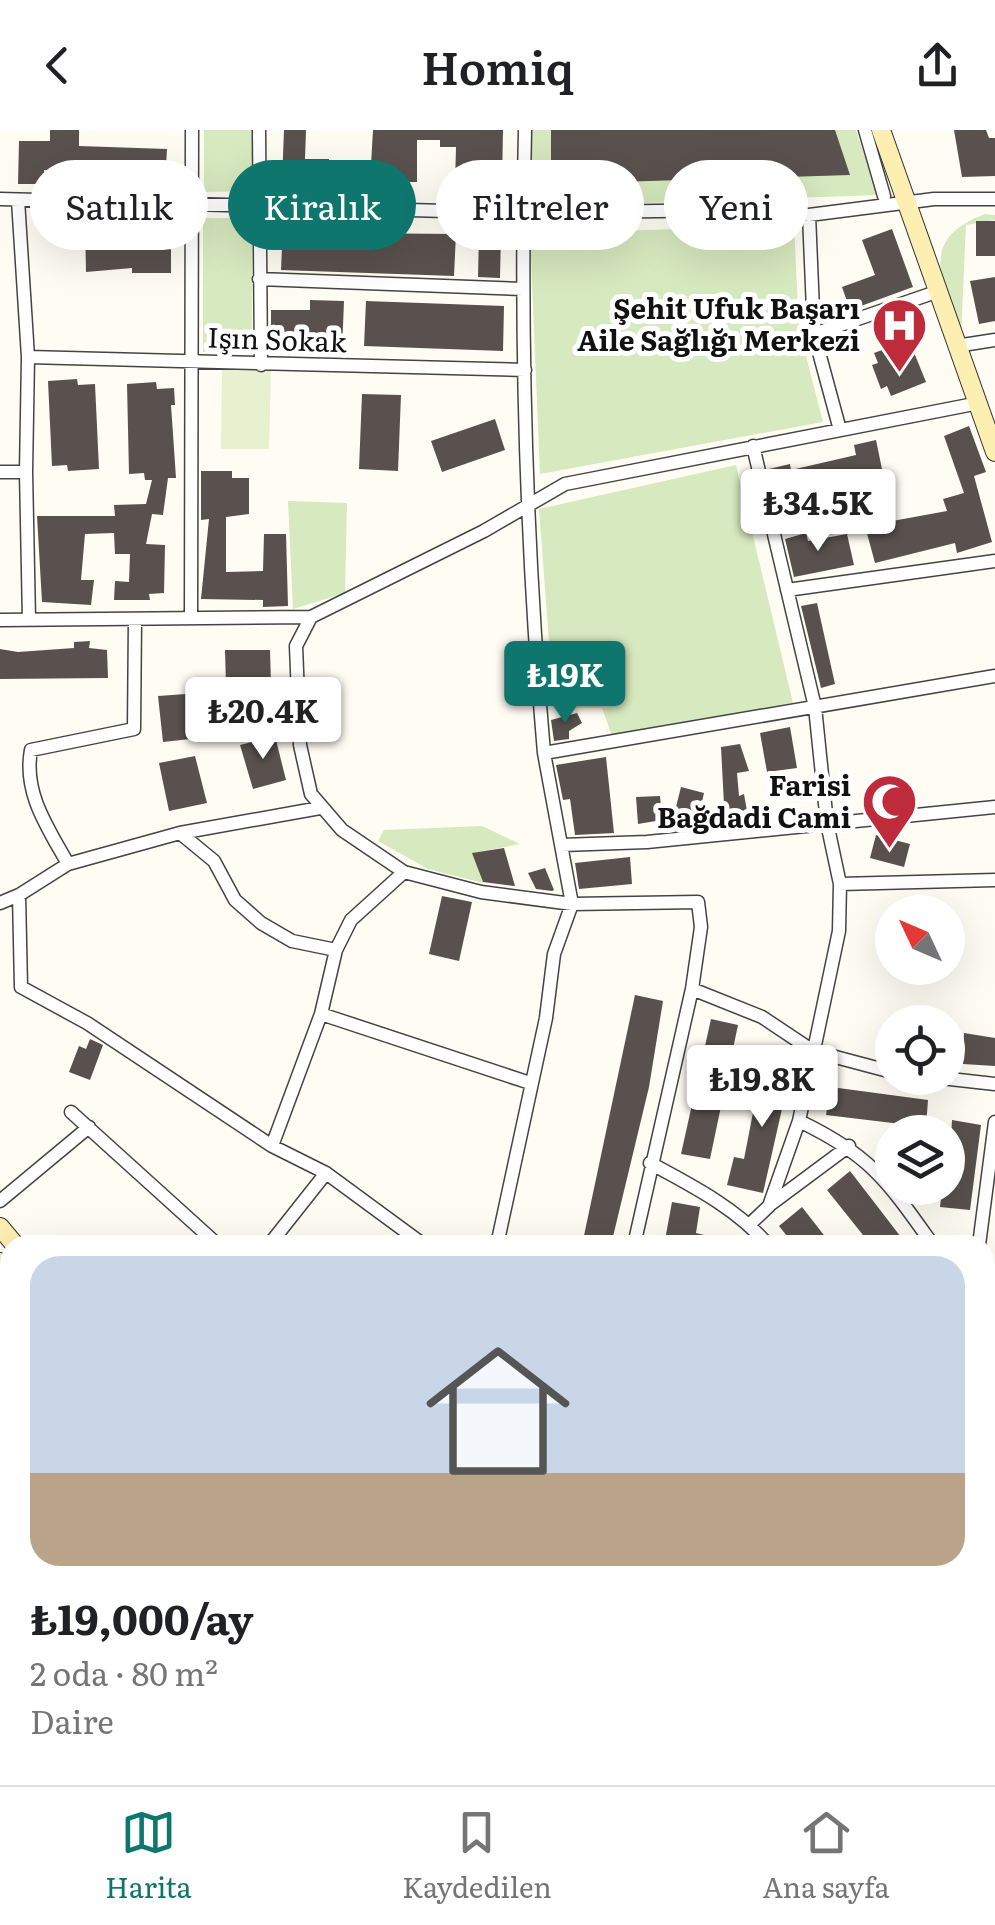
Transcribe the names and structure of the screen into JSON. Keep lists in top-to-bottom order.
{
  "streets": {
    "street": ["Işın Sokak"]
  },
  "places": {
    "hospital": ["Şehit Ufuk Başarı Aile Sağlığı Merkezi"],
    "mosque": ["Farisi Bağdadi Cami"]
  },
  "north": "top left",
  "page": {
    "header": "Homiq",
    "chip": [
      "Satılık",
      "Kiralık",
      "Filtreler",
      "Yeni"
    ],
    "price": [
      "₺34.5K",
      "₺19K",
      "₺20.4K",
      "₺19.8K"
    ],
    "list": [
      {
        "name": "₺19,000/ay",
        "note": "2 oda · 80 m² · Daire"
      }
    ],
    "tabs": ["Harita", "Kaydedilen", "Ana sayfa"]
  }
}
